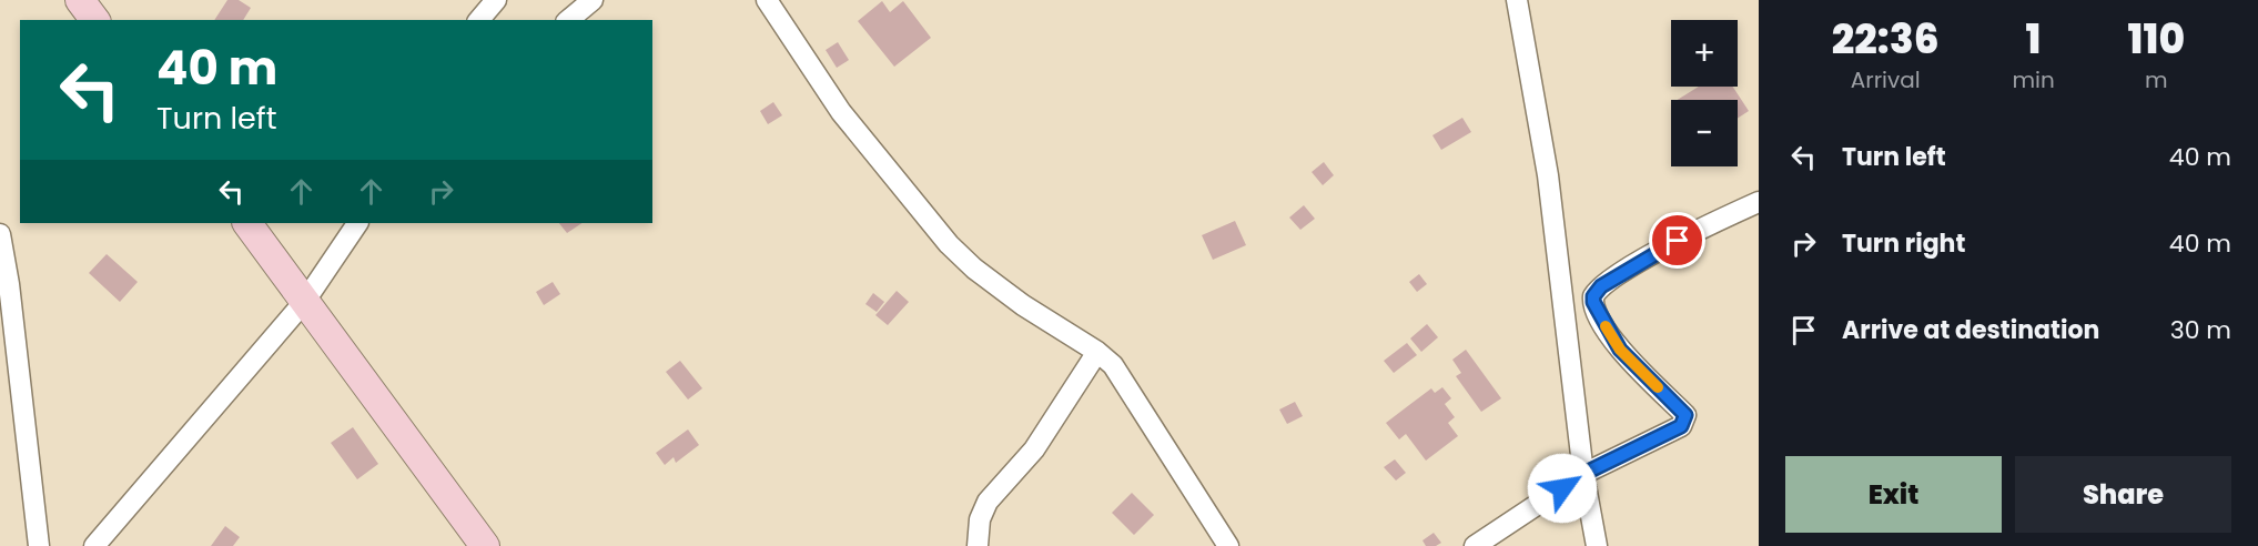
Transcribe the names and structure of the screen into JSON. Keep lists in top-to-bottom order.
{
  "page": {
    "eta": [
      "22:36",
      "Arrival",
      "1",
      "min",
      "110",
      "m"
    ],
    "map_buttons": ["+", "−"],
    "turn": ["40 m", "Turn left"],
    "list": [
      {
        "name": "Turn left",
        "value": "40 m"
      },
      {
        "name": "Turn right",
        "value": "40 m"
      },
      {
        "name": "Arrive at destination",
        "value": "30 m"
      }
    ],
    "buttons": ["Exit", "Share"]
  }
}
